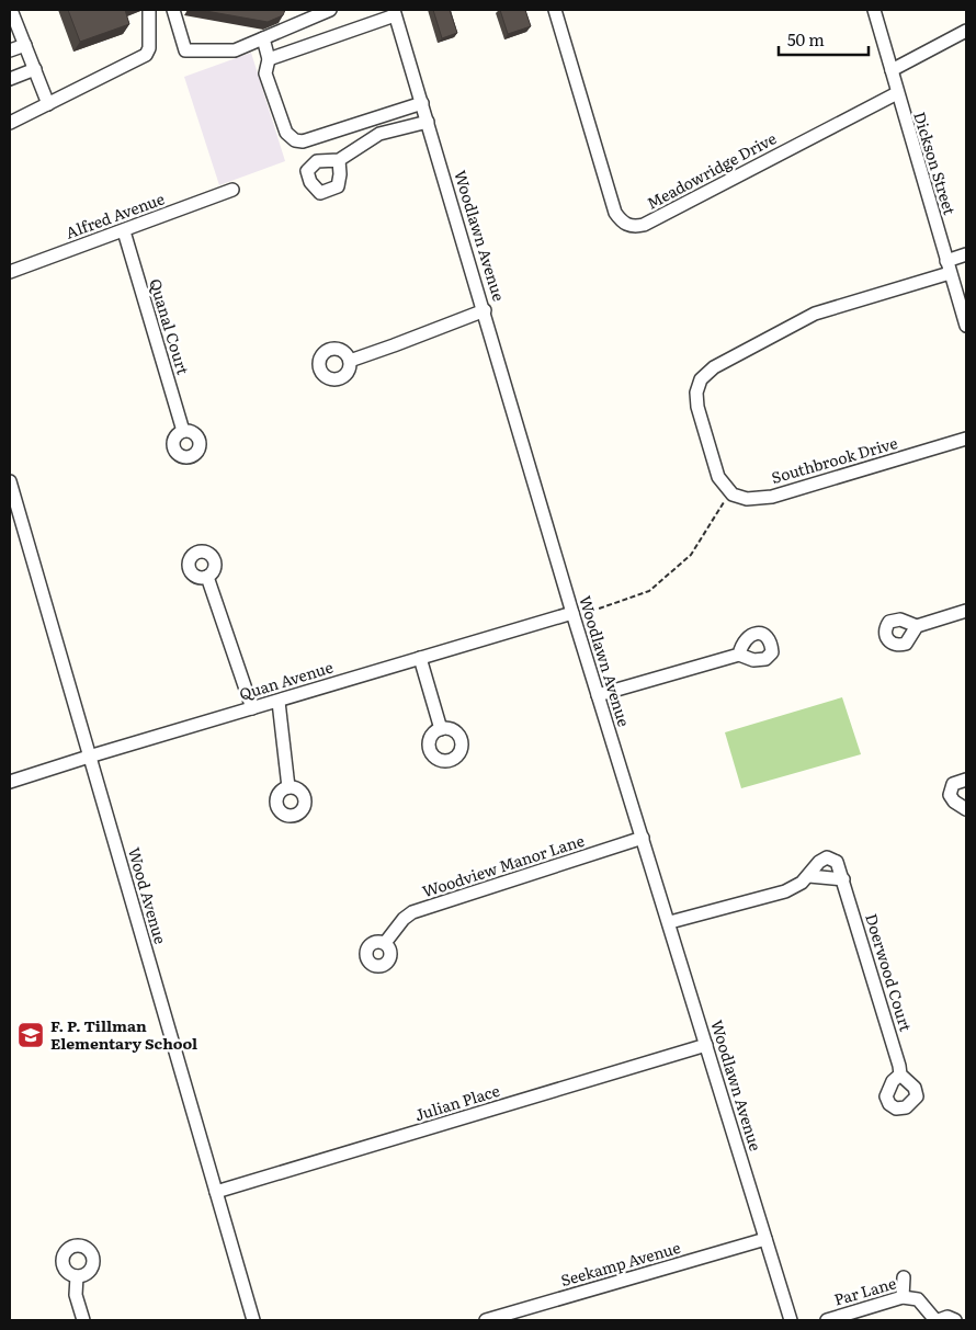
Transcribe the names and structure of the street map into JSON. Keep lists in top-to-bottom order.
{
  "streets": {
    "street": [
      "Dickson Street",
      "Meadowridge Drive",
      "Alfred Avenue",
      "Woodlawn Avenue",
      "Quanal Court",
      "Southbrook Drive",
      "Quan Avenue",
      "Woodview Manor Lane",
      "Wood Avenue",
      "Doerwood Court",
      "Julian Place",
      "Seekamp Avenue",
      "Par Lane"
    ]
  },
  "crossings": [
    ["Dickson Street", "Meadowridge Drive"],
    ["Alfred Avenue", "Quanal Court"],
    ["Woodlawn Avenue", "Quan Avenue"],
    ["Woodlawn Avenue", "Woodview Manor Lane"],
    ["Woodlawn Avenue", "Doerwood Court"],
    ["Woodlawn Avenue", "Julian Place"],
    ["Woodlawn Avenue", "Seekamp Avenue"],
    ["Quan Avenue", "Wood Avenue"],
    ["Wood Avenue", "Julian Place"]
  ],
  "places": {
    "school or university": ["F. P. Tillman Elementary School"]
  },
  "scale_bar": "50 m"
}
